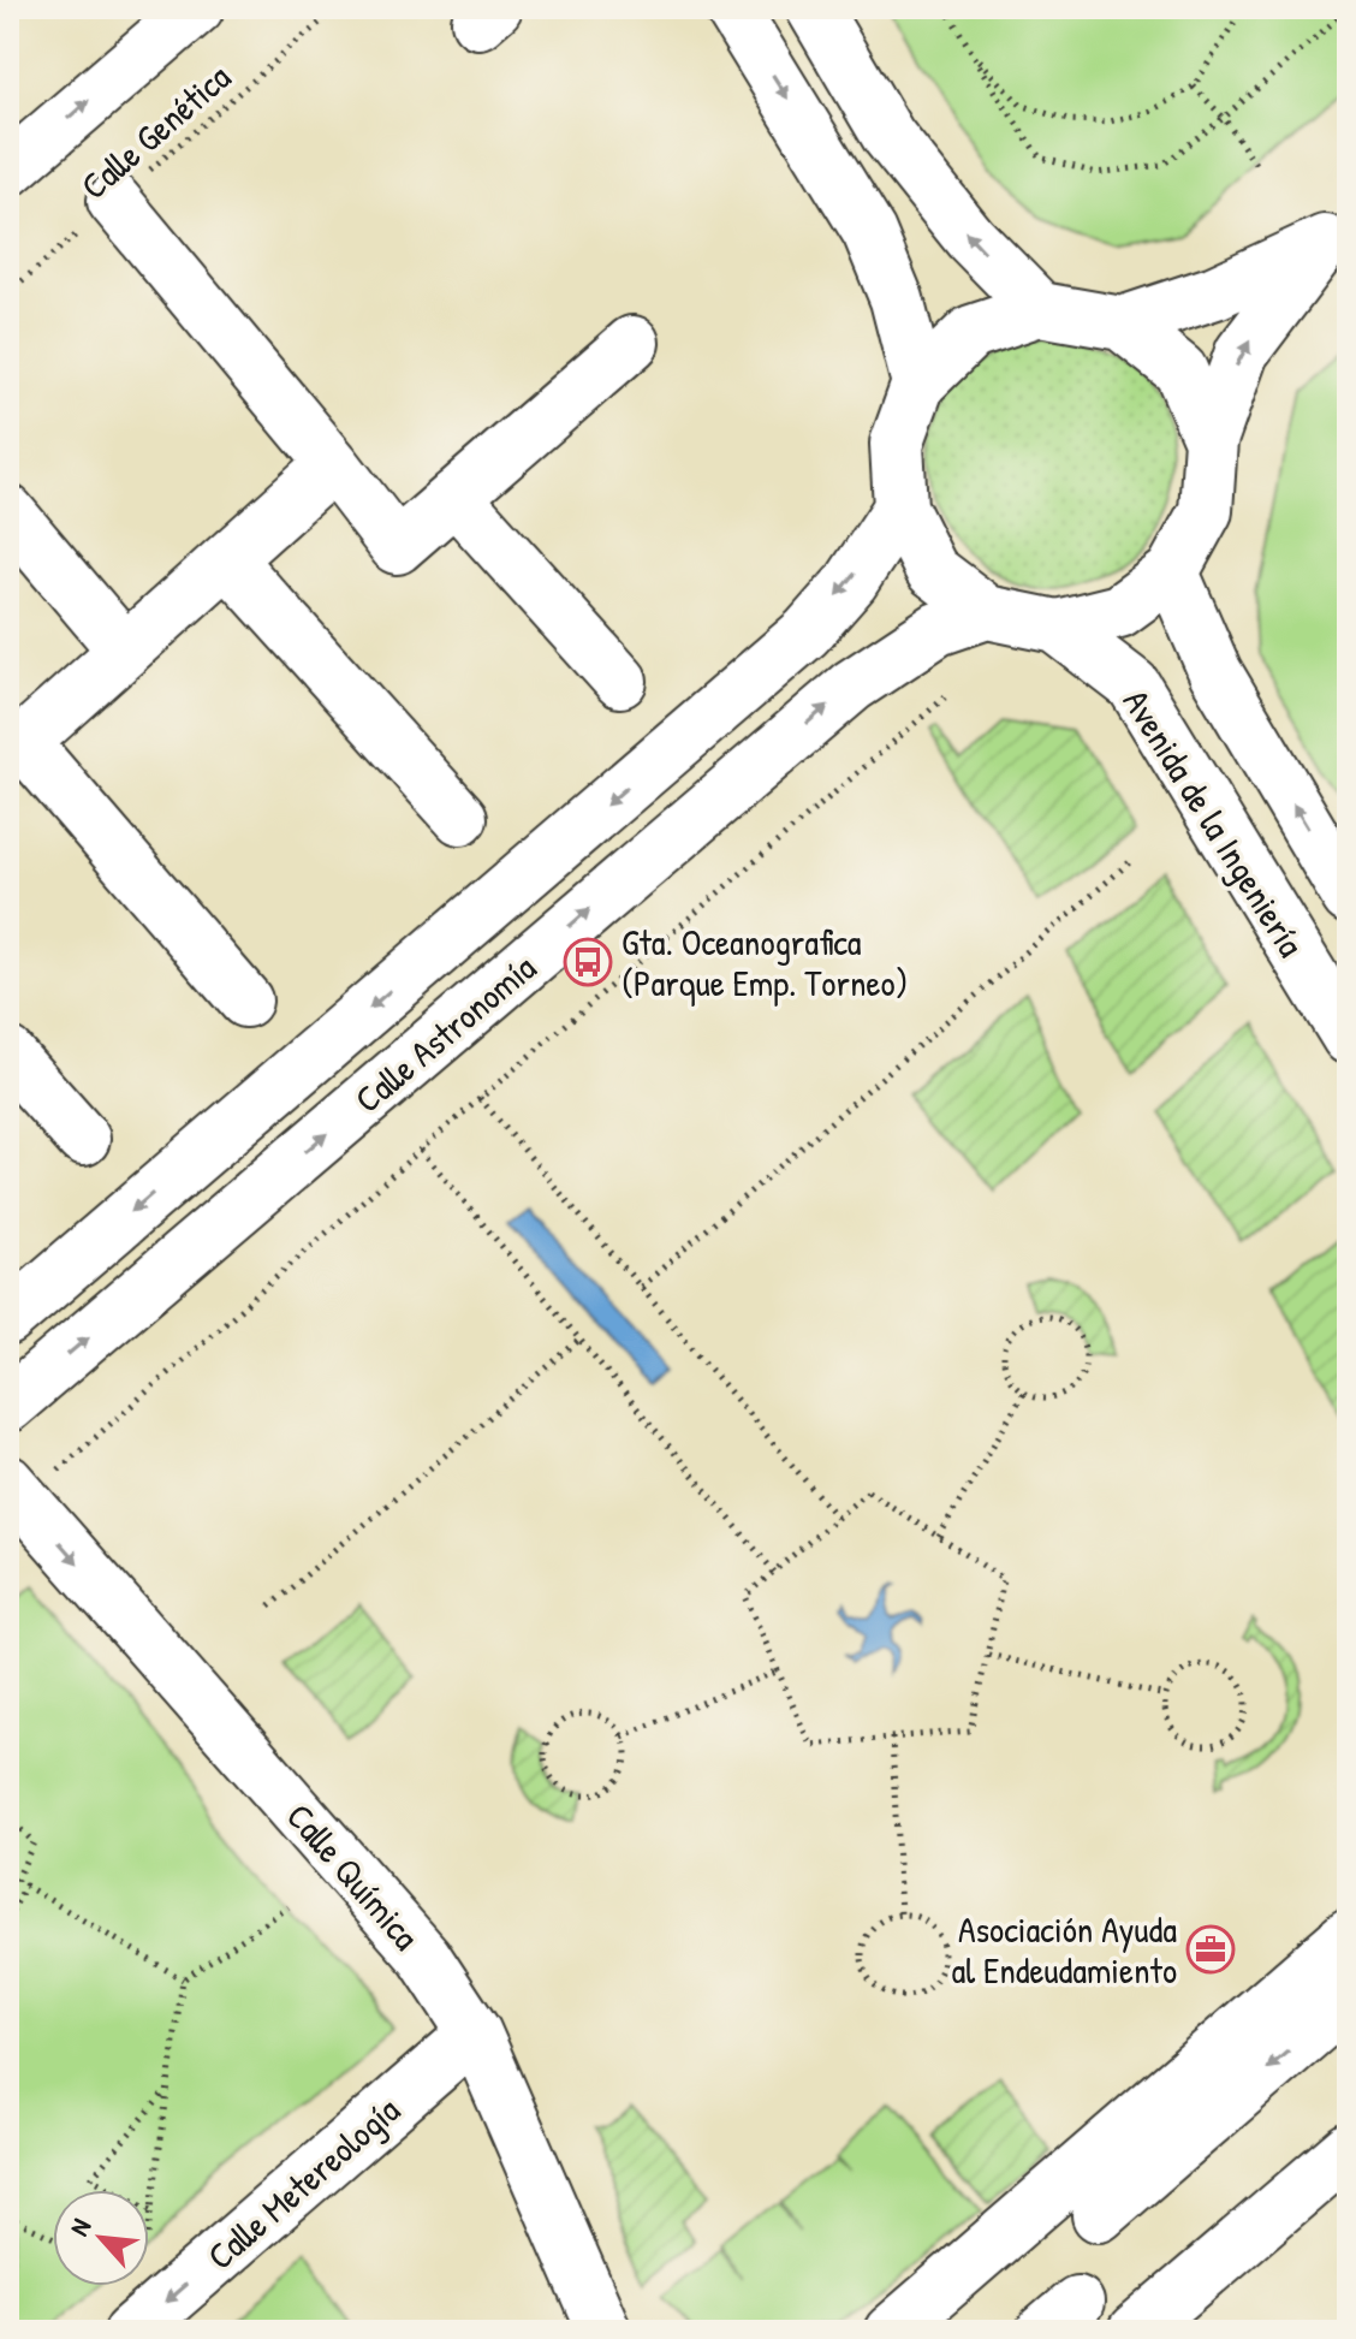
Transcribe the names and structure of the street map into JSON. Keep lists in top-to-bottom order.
{
  "streets": {
    "street": [
      "Avenida de la Ingeniería",
      "Calle Astronomía",
      "Calle Química",
      "Calle Metereología"
    ],
    "path": ["Calle Genética"]
  },
  "crossings": [
    ["Avenida de la Ingeniería", "Calle Astronomía"],
    ["Calle Química", "Calle Metereología"]
  ],
  "one_way": ["Calle Química", "Calle Metereología"],
  "places": {
    "bus stop": ["Gta. Oceanografica (Parque Emp. Torneo)"],
    "office": ["Asociación Ayuda al Endeudamiento"]
  },
  "north": "top left"
}
